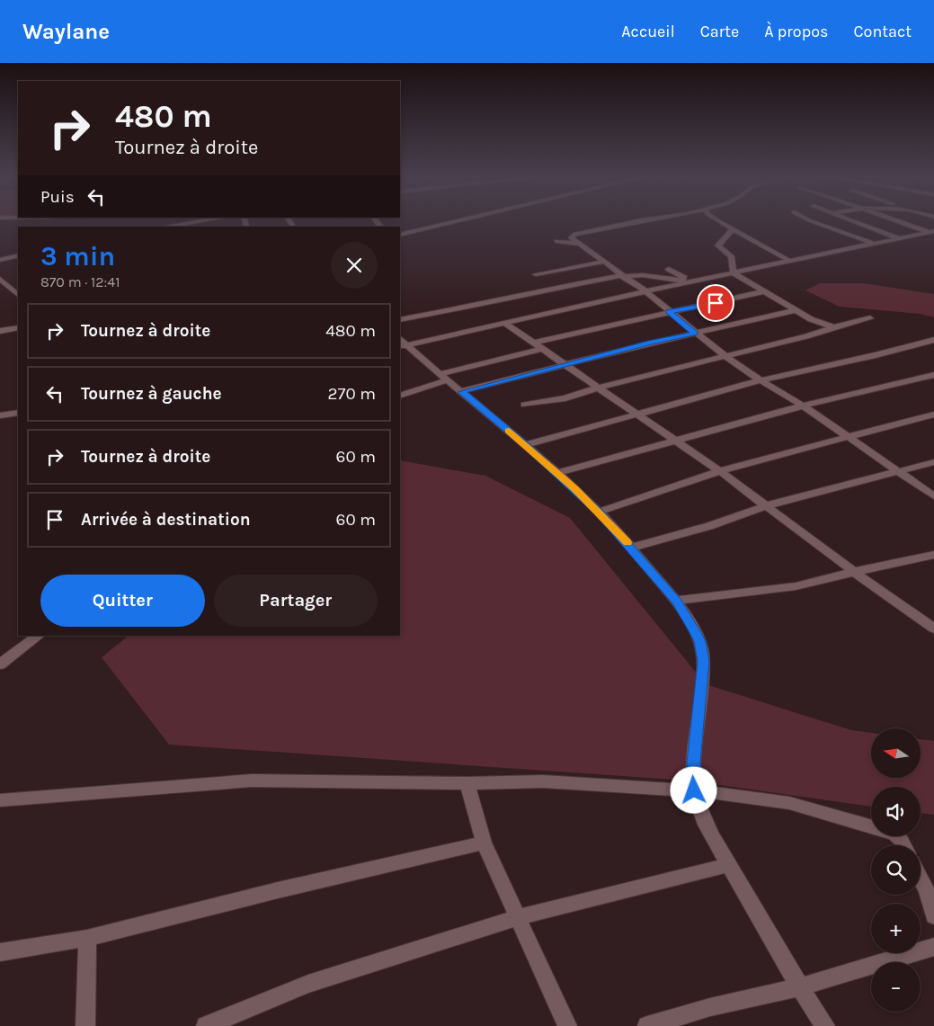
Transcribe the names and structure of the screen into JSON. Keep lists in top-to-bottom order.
{
  "north": "left",
  "page": {
    "header": "Waylane",
    "nav": [
      "Accueil",
      "Carte",
      "À propos",
      "Contact"
    ],
    "turn": ["480 m", "Tournez à droite"],
    "then": "Puis",
    "heading": ["3 min", "870 m · 12:41"],
    "list": [
      {
        "name": "Tournez à droite",
        "value": "480 m"
      },
      {
        "name": "Tournez à gauche",
        "value": "270 m"
      },
      {
        "name": "Tournez à droite",
        "value": "60 m"
      },
      {
        "name": "Arrivée à destination",
        "value": "60 m"
      }
    ],
    "buttons": ["Quitter", "Partager"],
    "map_buttons": ["+", "−"]
  }
}
